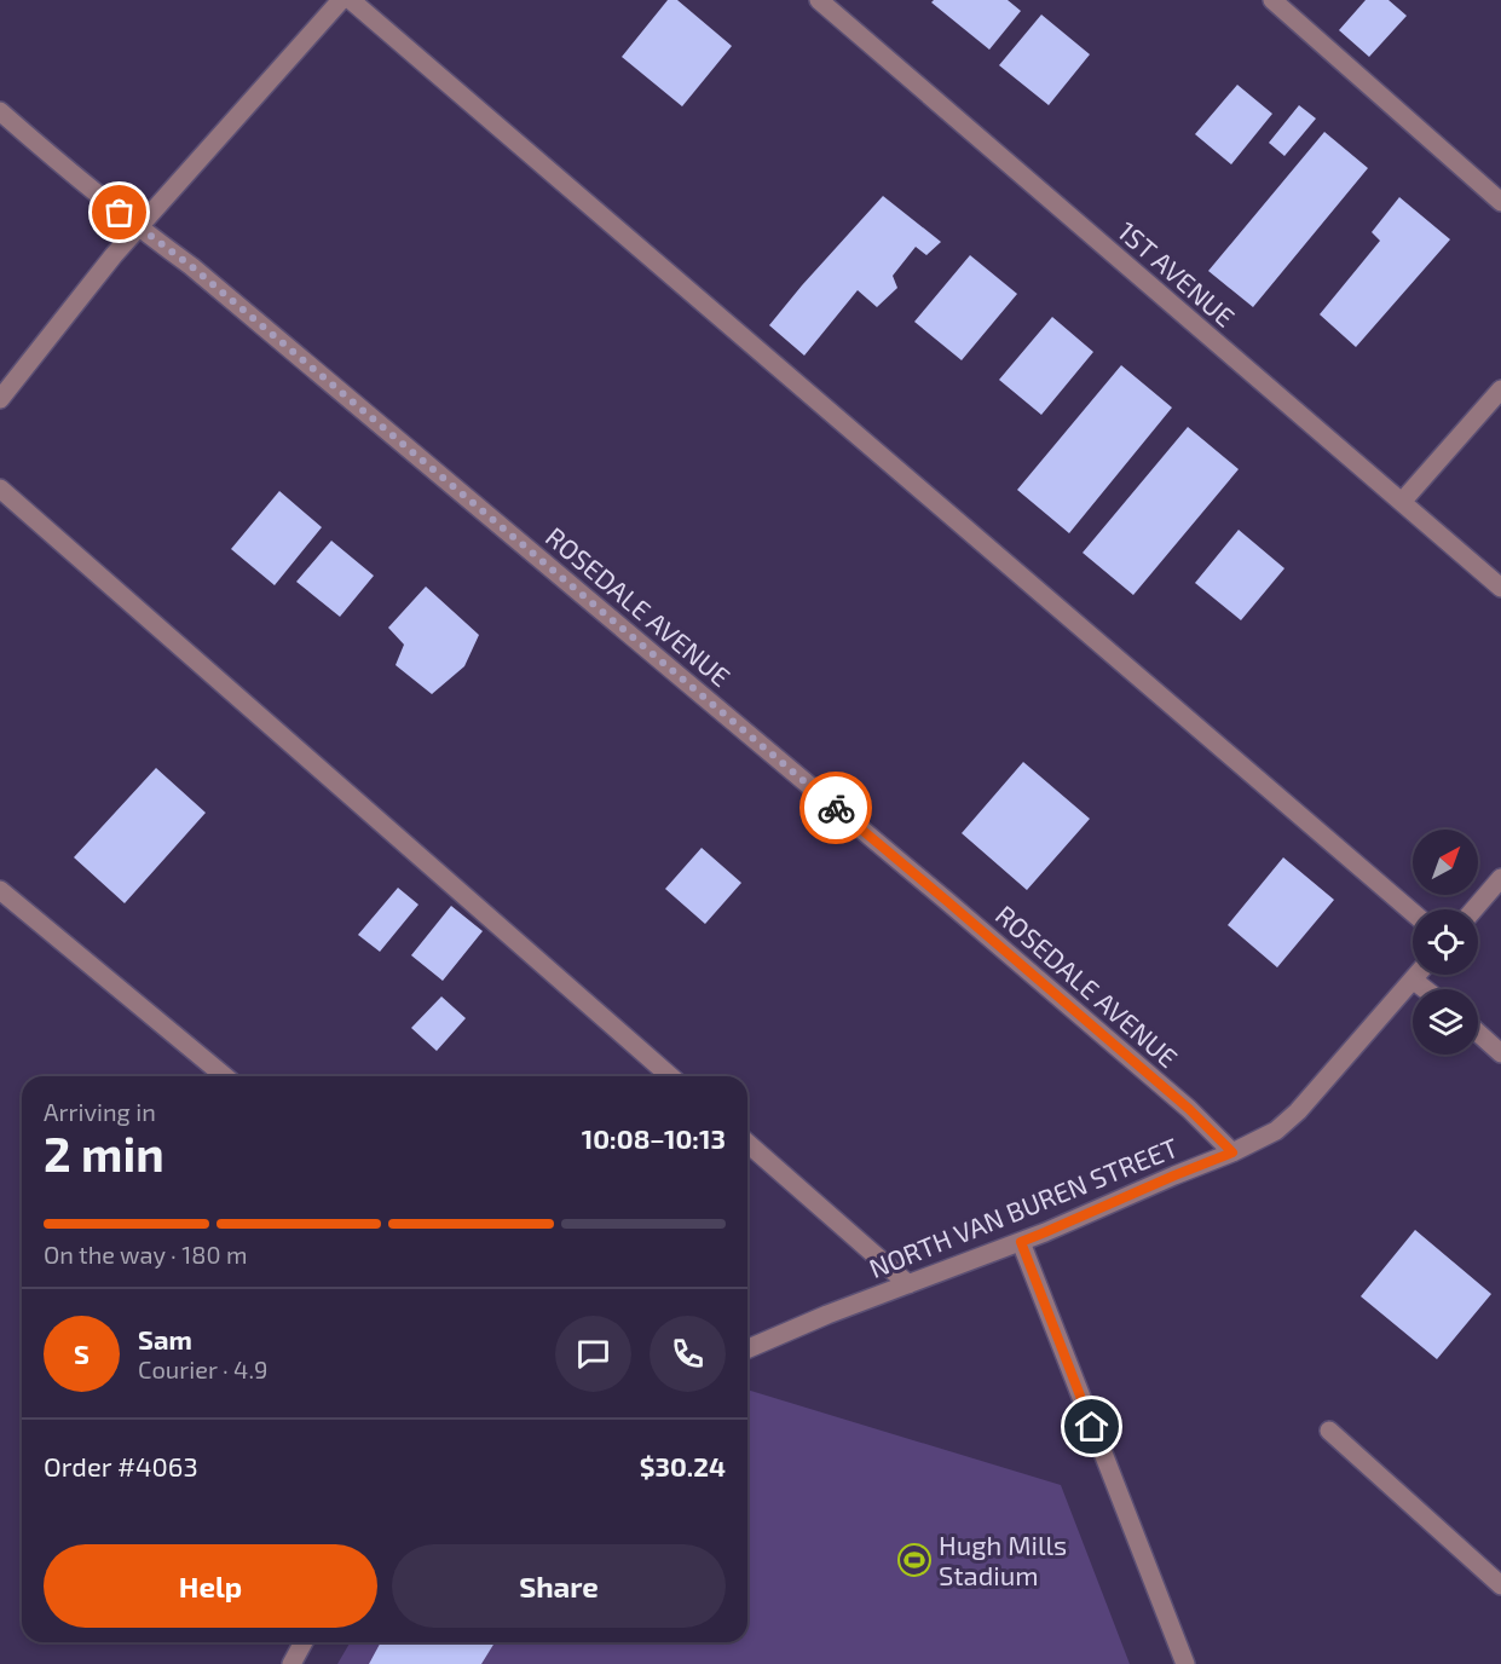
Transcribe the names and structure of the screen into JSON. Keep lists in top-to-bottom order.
{
  "streets": {
    "street": ["1ST AVENUE", "ROSEDALE AVENUE", "NORTH VAN BUREN STREET"]
  },
  "crossings": [
    ["ROSEDALE AVENUE", "NORTH VAN BUREN STREET"]
  ],
  "places": {
    "sports": ["Hugh Mills Stadium"]
  },
  "north": "top right",
  "page": {
    "heading": ["2 min", "Arriving in", "10:08–10:13"],
    "panel": [
      "Sam",
      "Courier · 4.9",
      "Order #4063",
      "$30.24"
    ],
    "bar": "On the way · 180 m",
    "round": "S",
    "buttons": ["Help", "Share"]
  }
}
